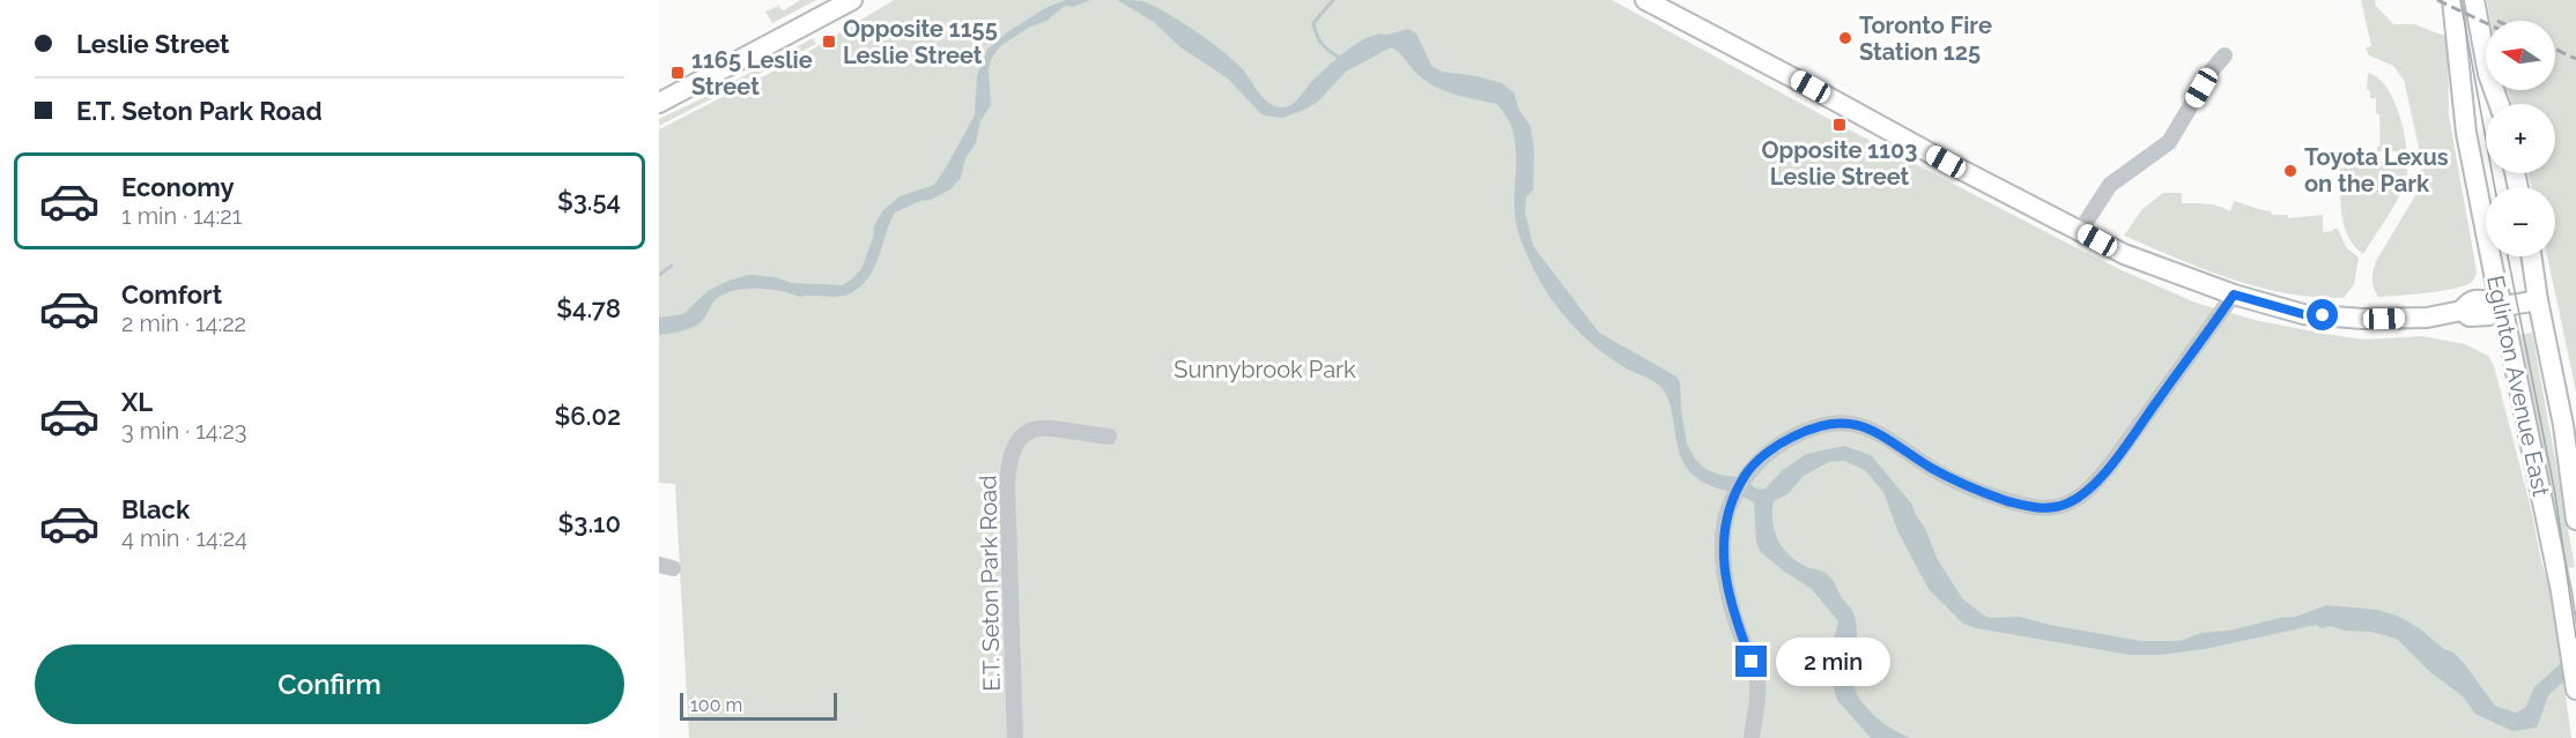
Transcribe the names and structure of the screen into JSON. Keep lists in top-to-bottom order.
{
  "streets": {
    "main road": ["Eglinton Avenue East"],
    "street": ["E.T. Seton Park Road"]
  },
  "parks": ["Sunnybrook Park"],
  "places": {
    "other": ["Toronto Fire Station 125", "Toyota Lexus on the Park"],
    "transit": ["Opposite 1155 Leslie Street", "1165 Leslie Street", "Opposite 1103 Leslie Street"]
  },
  "scale_bar": "100 m",
  "north": "left",
  "page": {
    "banner": ["Leslie Street", "E.T. Seton Park Road"],
    "map_buttons": ["+", "−"],
    "list": [
      {
        "name": "Economy",
        "note": "1 min · 14:21",
        "value": "$3.54"
      },
      {
        "name": "Comfort",
        "note": "2 min · 14:22",
        "value": "$4.78"
      },
      {
        "name": "XL",
        "note": "3 min · 14:23",
        "value": "$6.02"
      },
      {
        "name": "Black",
        "note": "4 min · 14:24",
        "value": "$3.10"
      }
    ],
    "buttons": "Confirm",
    "bubble": "2 min",
    "scale": "100 m"
  }
}
